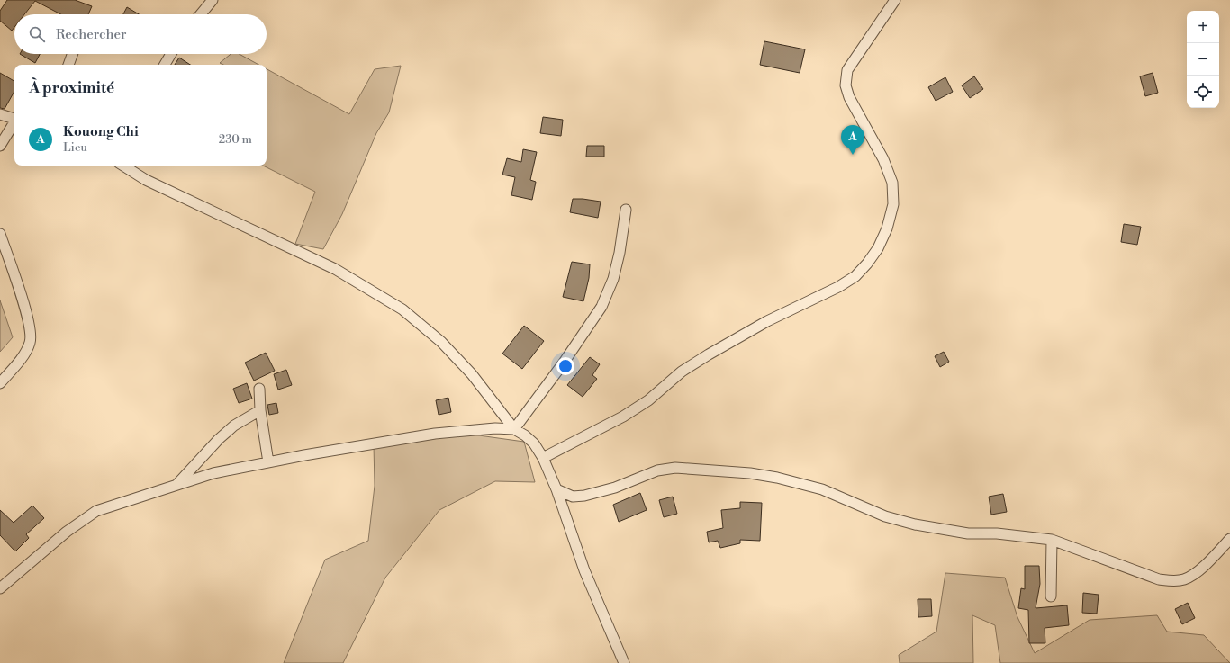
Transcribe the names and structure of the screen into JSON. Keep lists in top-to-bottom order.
{
  "page": {
    "map_buttons": ["+", "−"],
    "search": "Rechercher",
    "heading": "À proximité",
    "list": [
      {
        "mark": "A",
        "name": "Kouong Chi",
        "note": "Lieu",
        "value": "230 m"
      }
    ],
    "pins": "A"
  }
}
